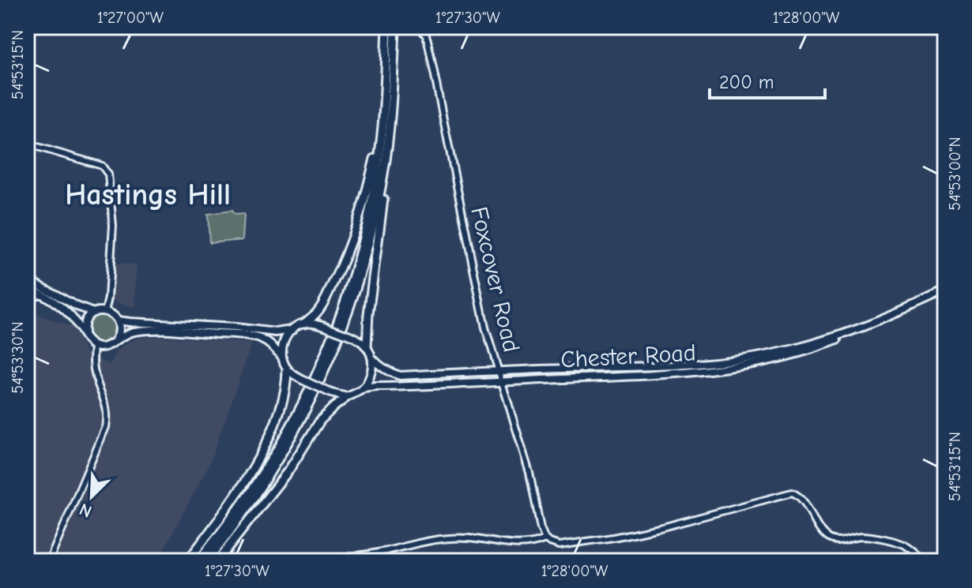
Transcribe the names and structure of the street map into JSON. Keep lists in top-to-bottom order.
{
  "streets": {
    "main road": ["Chester Road"],
    "street": ["Foxcover Road"]
  },
  "crossings": [
    ["Foxcover Road", "Chester Road"]
  ],
  "districts": ["Hastings Hill"],
  "scale_bar": "200 m",
  "north": "bottom left",
  "coordinates": [
    "1°27'00\"W",
    "1°27'30\"W",
    "1°28'00\"W",
    "54°53'15\"N",
    "54°53'00\"N",
    "54°53'30\"N"
  ]
}
